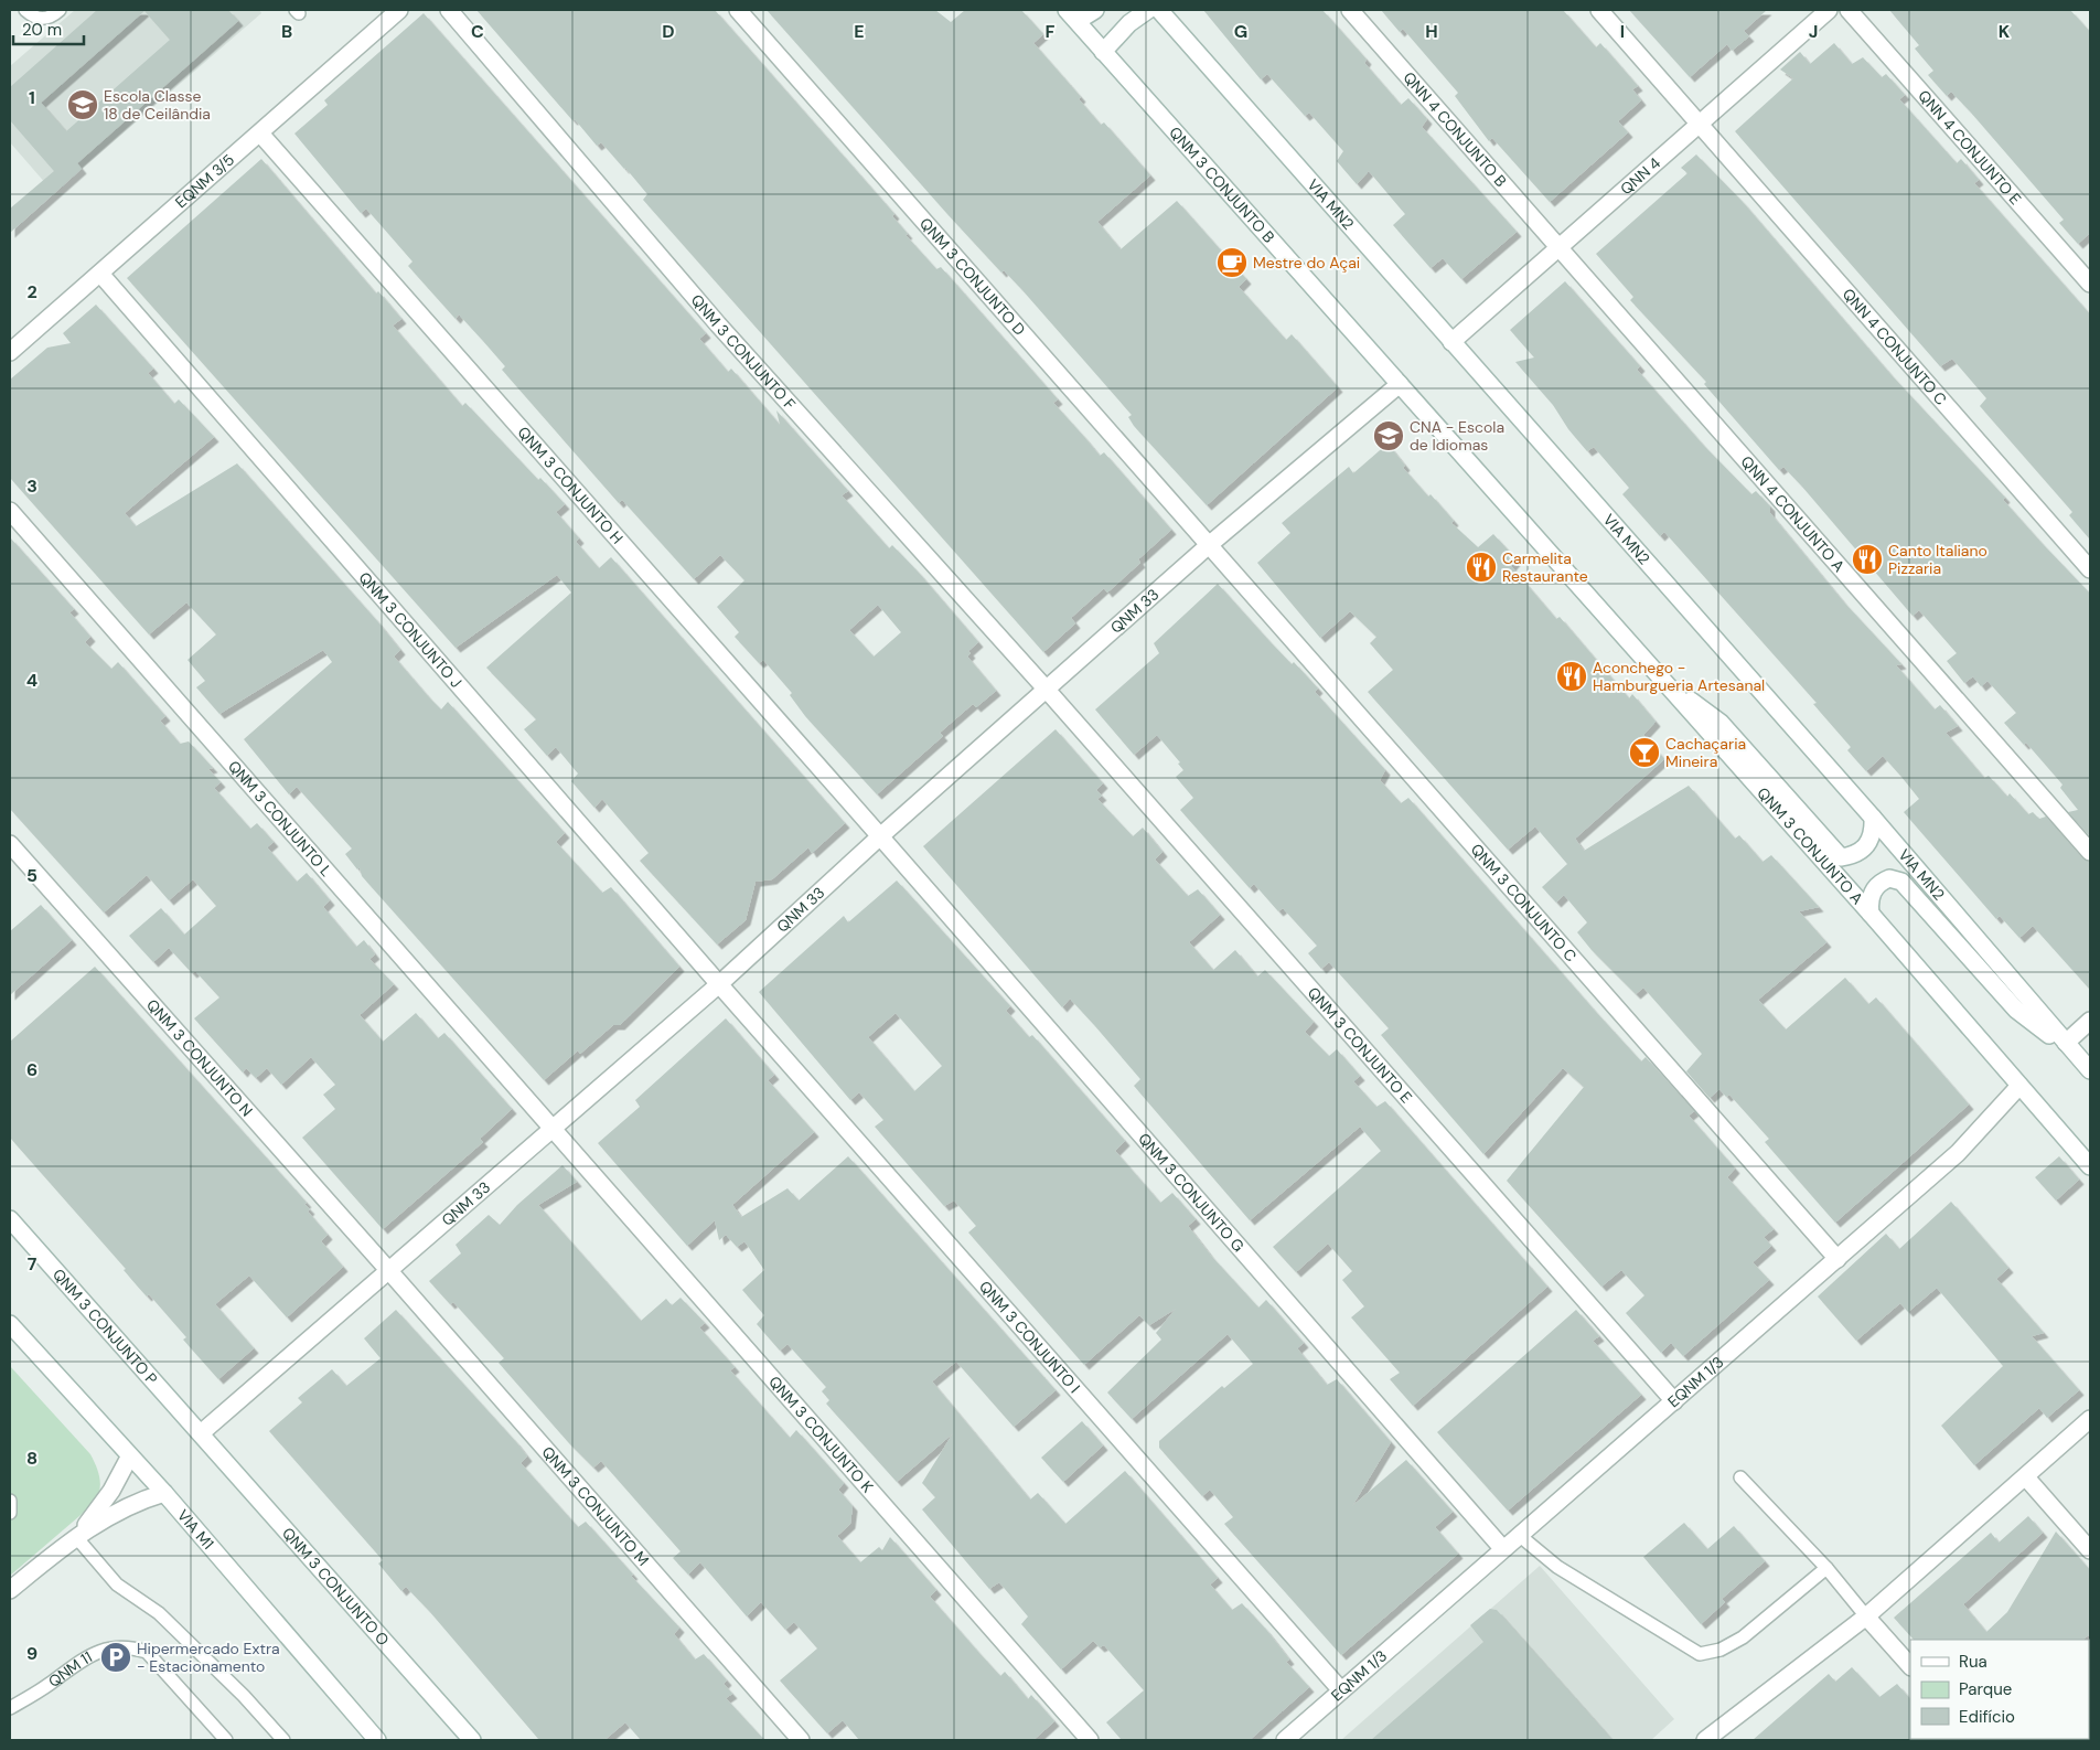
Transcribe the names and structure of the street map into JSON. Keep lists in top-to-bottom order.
{
  "streets": {
    "street": [
      "QNN 4 CONJUNTO B",
      "QNN 4 CONJUNTO E",
      "QNN 4",
      "EQNM 3/5",
      "QNM 3 CONJUNTO B",
      "VIA MN2",
      "QNM 3 CONJUNTO D",
      "QNN 4 CONJUNTO C",
      "QNM 3 CONJUNTO F",
      "QNM 3 CONJUNTO H",
      "QNN 4 CONJUNTO A",
      "QNM 33",
      "QNM 3 CONJUNTO J",
      "QNM 3 CONJUNTO L",
      "QNM 3 CONJUNTO A",
      "QNM 3 CONJUNTO C",
      "QNM 3 CONJUNTO E",
      "QNM 3 CONJUNTO N",
      "QNM 3 CONJUNTO G",
      "QNM 3 CONJUNTO P",
      "QNM 3 CONJUNTO I",
      "EQNM 1/3",
      "QNM 3 CONJUNTO K",
      "QNM 3 CONJUNTO M",
      "VIA M1",
      "QNM 3 CONJUNTO O"
    ],
    "lane": ["QNM 11"]
  },
  "crossings": [
    ["QNN 4 CONJUNTO B", "QNN 4"],
    ["QNN 4 CONJUNTO B", "QNN 4 CONJUNTO A"],
    ["QNN 4", "VIA MN2"],
    ["QNN 4", "QNN 4 CONJUNTO C"],
    ["QNN 4", "QNN 4 CONJUNTO A"],
    ["EQNM 3/5", "QNM 3 CONJUNTO H"],
    ["EQNM 3/5", "QNM 3 CONJUNTO J"],
    ["QNM 3 CONJUNTO B", "QNM 33"],
    ["QNM 3 CONJUNTO B", "QNM 3 CONJUNTO A"],
    ["QNM 3 CONJUNTO D", "QNM 33"],
    ["QNM 3 CONJUNTO D", "QNM 3 CONJUNTO C"],
    ["QNM 3 CONJUNTO F", "QNM 33"],
    ["QNM 3 CONJUNTO F", "QNM 3 CONJUNTO E"],
    ["QNM 3 CONJUNTO H", "QNM 33"],
    ["QNM 3 CONJUNTO H", "QNM 3 CONJUNTO G"],
    ["QNM 33", "QNM 3 CONJUNTO J"],
    ["QNM 33", "QNM 3 CONJUNTO L"],
    ["QNM 33", "QNM 3 CONJUNTO A"],
    ["QNM 33", "QNM 3 CONJUNTO C"],
    ["QNM 33", "QNM 3 CONJUNTO E"],
    ["QNM 33", "QNM 3 CONJUNTO N"],
    ["QNM 33", "QNM 3 CONJUNTO G"],
    ["QNM 33", "QNM 3 CONJUNTO P"],
    ["QNM 33", "QNM 3 CONJUNTO I"],
    ["QNM 33", "QNM 3 CONJUNTO K"],
    ["QNM 33", "QNM 3 CONJUNTO M"],
    ["QNM 33", "QNM 3 CONJUNTO O"],
    ["QNM 3 CONJUNTO J", "QNM 3 CONJUNTO I"],
    ["QNM 3 CONJUNTO L", "QNM 3 CONJUNTO K"],
    ["QNM 3 CONJUNTO A", "EQNM 1/3"],
    ["QNM 3 CONJUNTO C", "EQNM 1/3"],
    ["QNM 3 CONJUNTO E", "EQNM 1/3"],
    ["QNM 3 CONJUNTO N", "QNM 3 CONJUNTO M"],
    ["QNM 3 CONJUNTO G", "EQNM 1/3"],
    ["QNM 3 CONJUNTO P", "QNM 3 CONJUNTO O"],
    ["QNM 3 CONJUNTO I", "EQNM 1/3"]
  ],
  "places": {
    "school or university": ["Escola Classe 18 de Ceilândia", "CNA - Escola de Idiomas"],
    "cafe": ["Mestre do Açai"],
    "restaurant": ["Canto Italiano Pizzaria", "Carmelita Restaurante", "Aconchego - Hamburgueria Artesanal"],
    "bar": ["Cachaçaria Mineira"],
    "parking": ["Hipermercado Extra - Estacionamento"]
  },
  "legend": ["Rua", "Parque", "Edifício"],
  "scale_bar": "20 m",
  "grid": {
    "columns": [
      "B",
      "C",
      "D",
      "E",
      "F",
      "G",
      "H",
      "I",
      "J",
      "K"
    ],
    "rows": [
      "1",
      "2",
      "3",
      "4",
      "5",
      "6",
      "7",
      "8",
      "9"
    ]
  }
}
